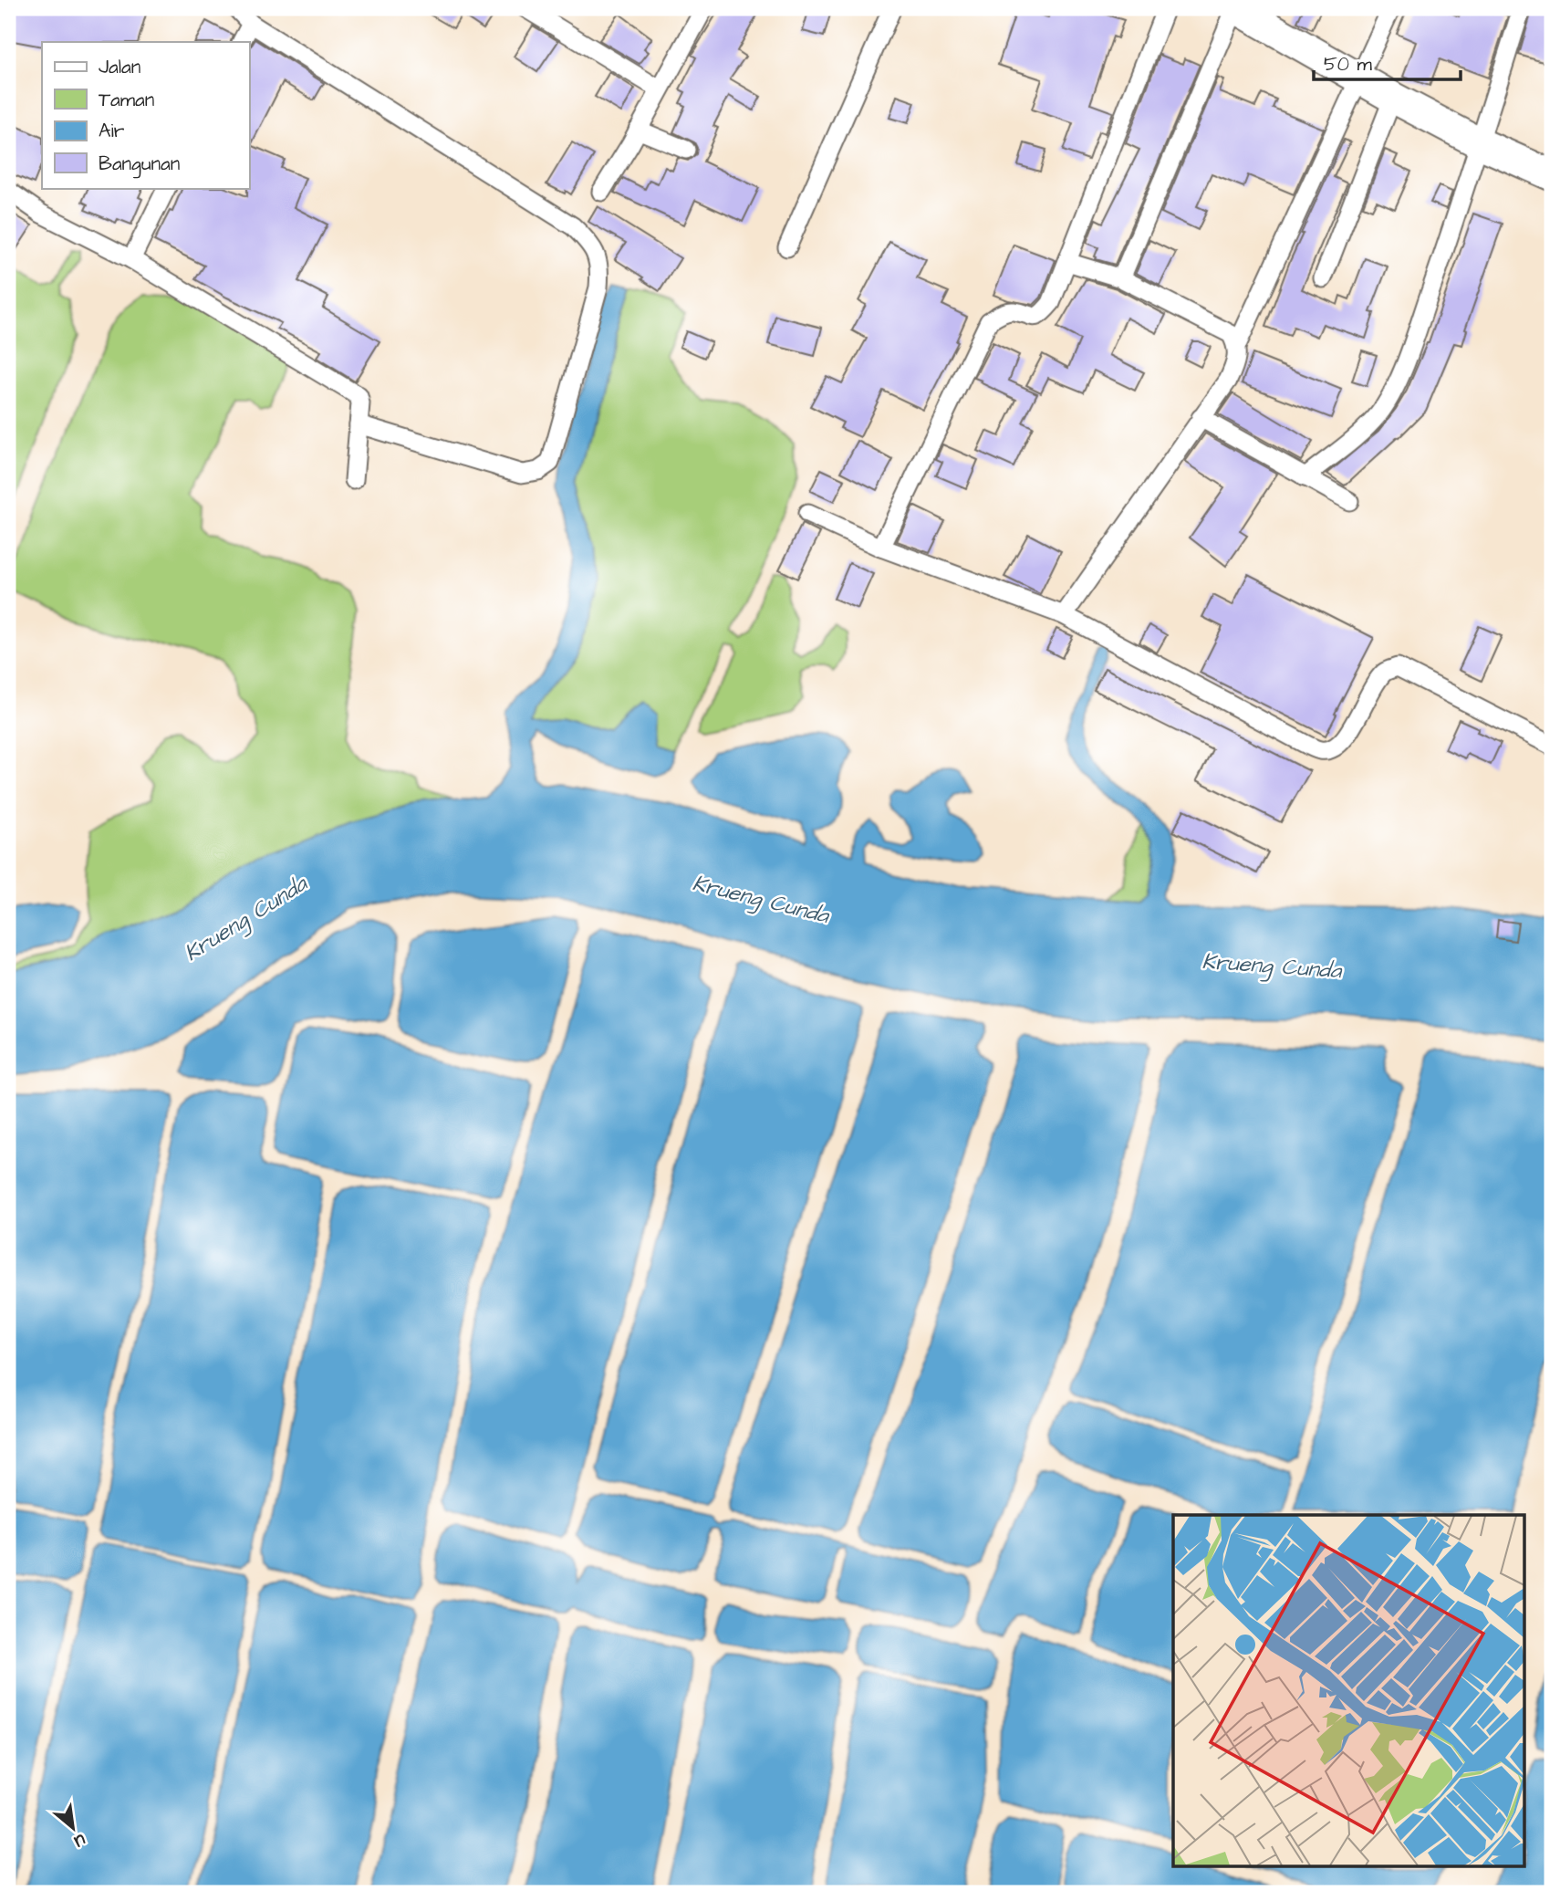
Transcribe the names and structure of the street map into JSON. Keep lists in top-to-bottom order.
{
  "water": ["Krueng Cunda"],
  "legend": [
    "Jalan",
    "Taman",
    "Air",
    "Bangunan"
  ],
  "scale_bar": "50 m",
  "north": "bottom right"
}
